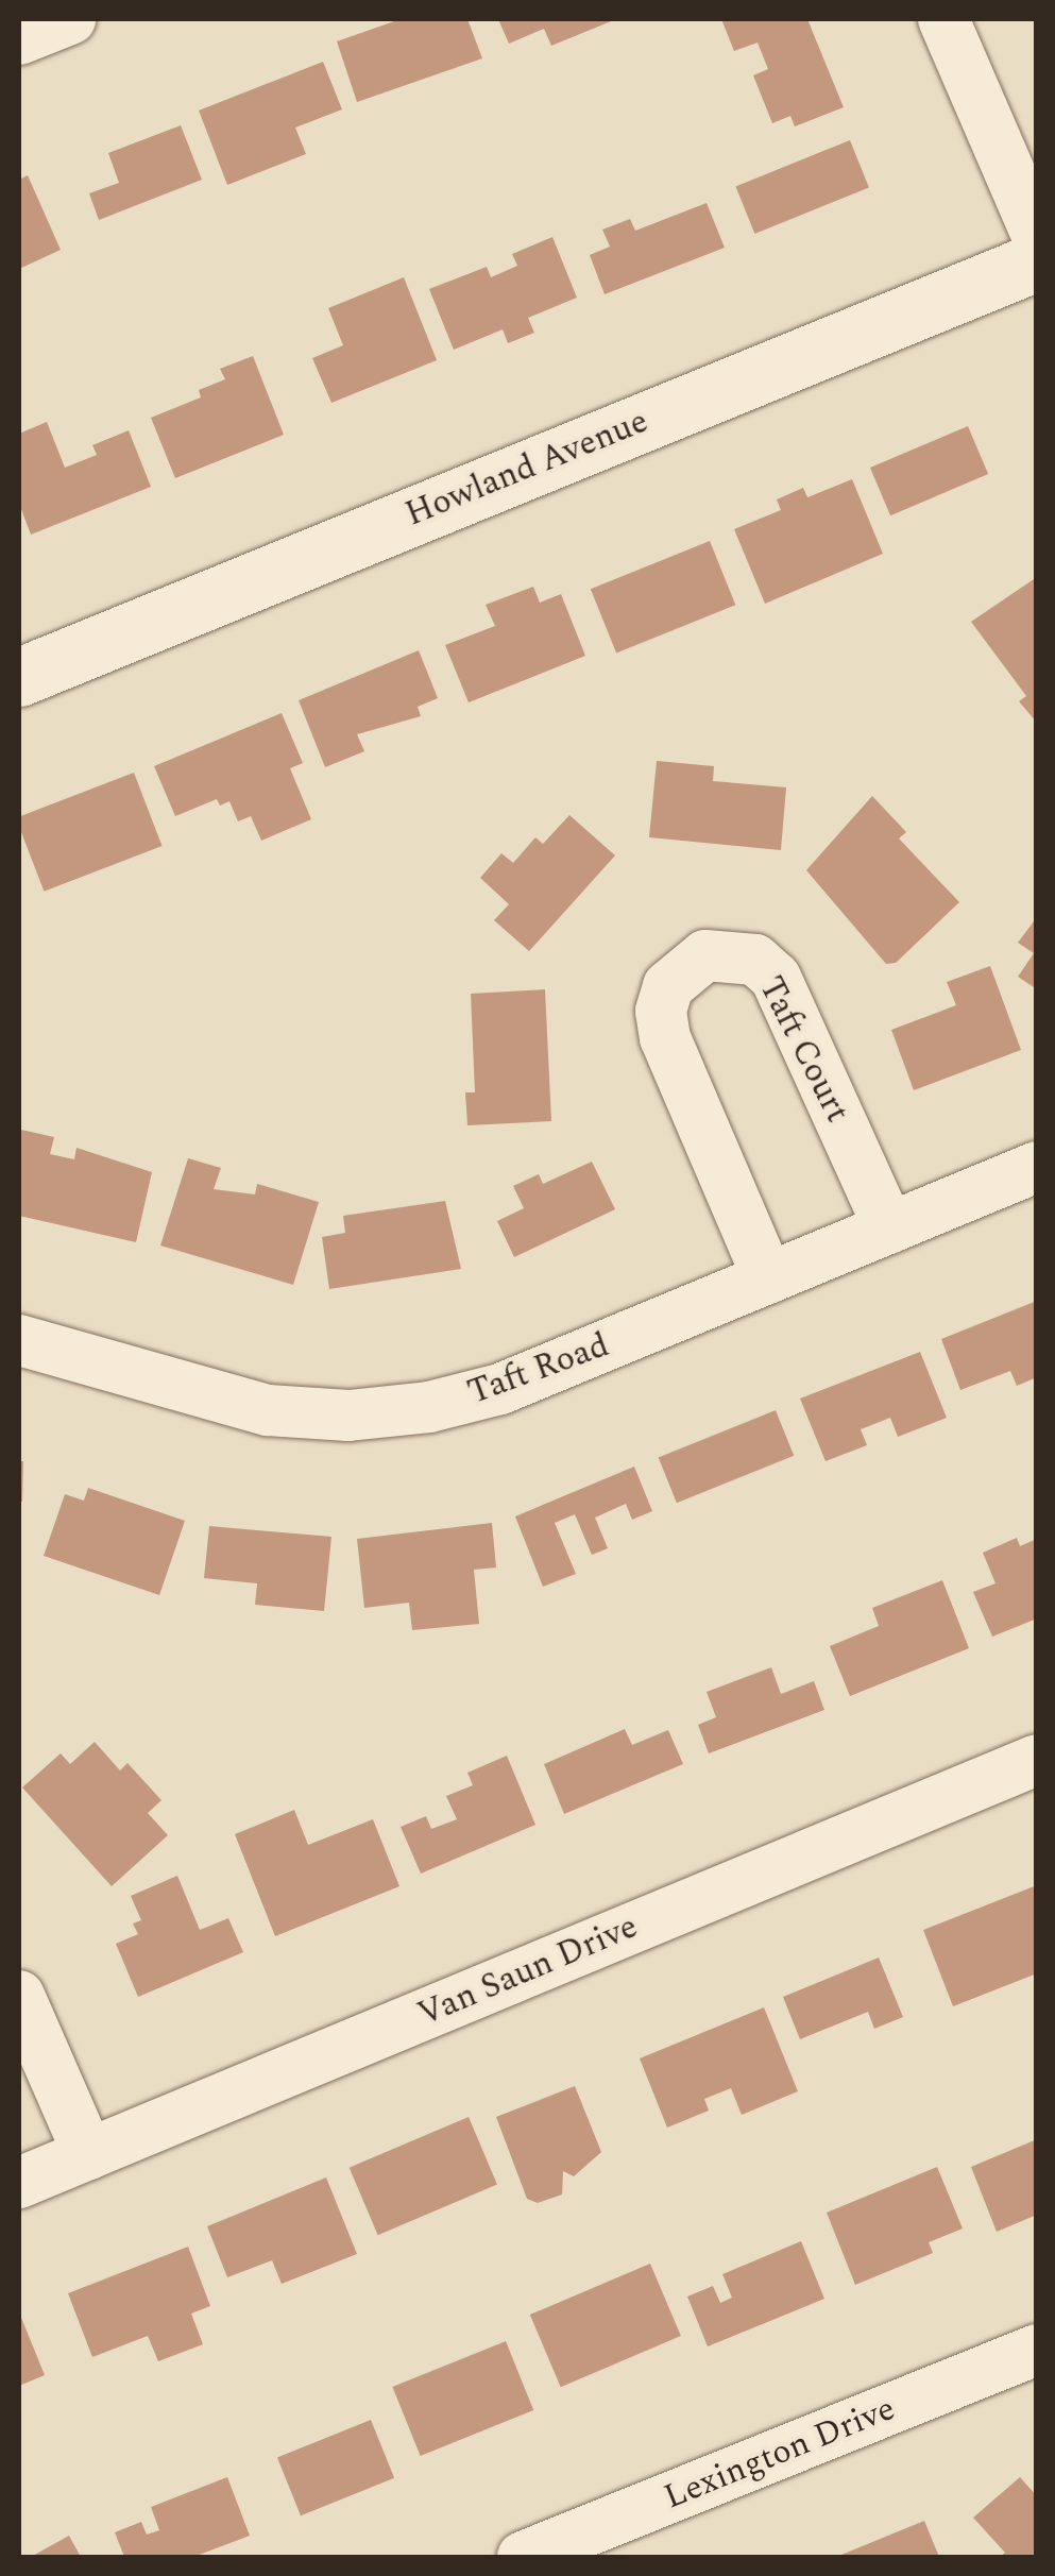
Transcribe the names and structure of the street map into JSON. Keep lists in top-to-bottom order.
{
  "streets": {
    "street": [
      "Howland Avenue",
      "Taft Court",
      "Taft Road",
      "Van Saun Drive",
      "Lexington Drive"
    ]
  },
  "crossings": [
    ["Taft Court", "Taft Road"]
  ]
}
